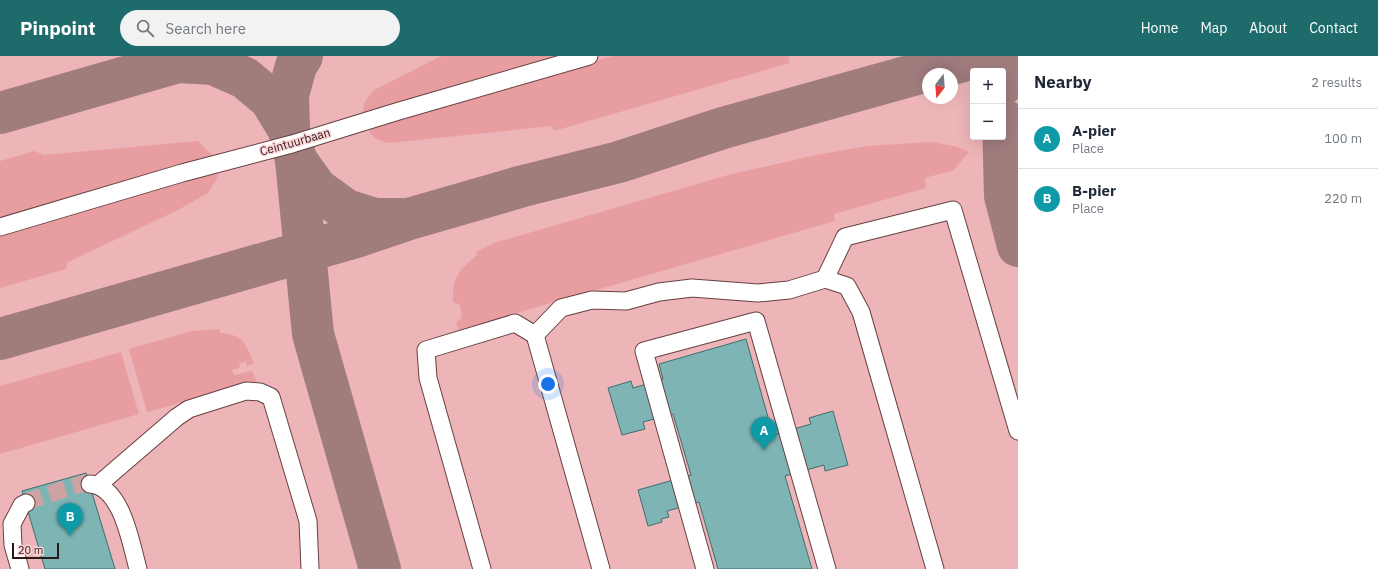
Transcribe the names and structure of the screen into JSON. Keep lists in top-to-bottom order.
{
  "streets": {
    "lane": ["Ceintuurbaan"]
  },
  "scale_bar": "20 m",
  "north": "bottom",
  "page": {
    "header": "Pinpoint",
    "search": "Search here",
    "nav": [
      "Home",
      "Map",
      "About",
      "Contact"
    ],
    "heading": ["Nearby", "2 results"],
    "map_buttons": ["+", "−"],
    "list": [
      {
        "mark": "A",
        "name": "A-pier",
        "note": "Place",
        "value": "100 m"
      },
      {
        "mark": "B",
        "name": "B-pier",
        "note": "Place",
        "value": "220 m"
      }
    ],
    "pins": ["A", "B"],
    "scale": "20 m"
  }
}
